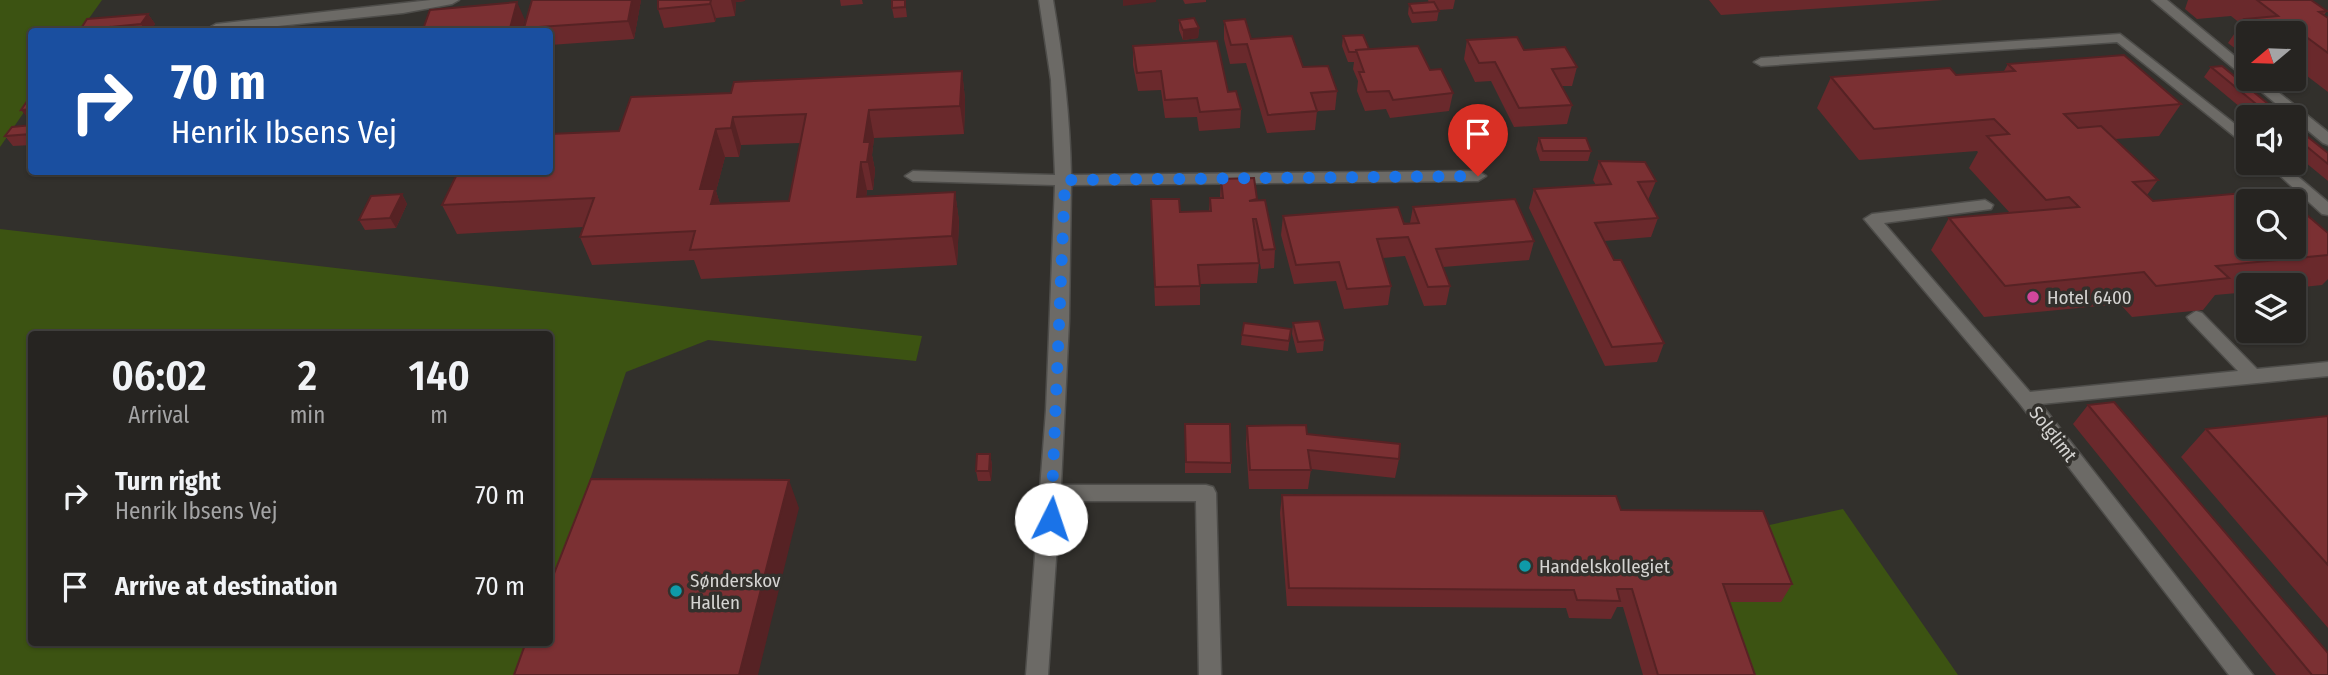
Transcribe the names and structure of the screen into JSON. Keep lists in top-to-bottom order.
{
  "streets": {
    "street": ["Solglimt"]
  },
  "places": ["Hotel 6400", "Handelskollegiet", "Sønderskov Hallen"],
  "north": "left",
  "page": {
    "turn": ["70 m", "Henrik Ibsens Vej"],
    "eta": [
      "06:02",
      "Arrival",
      "2",
      "min",
      "140",
      "m"
    ],
    "list": [
      {
        "name": "Turn right",
        "note": "Henrik Ibsens Vej",
        "value": "70 m"
      },
      {
        "name": "Arrive at destination",
        "value": "70 m"
      }
    ]
  }
}
